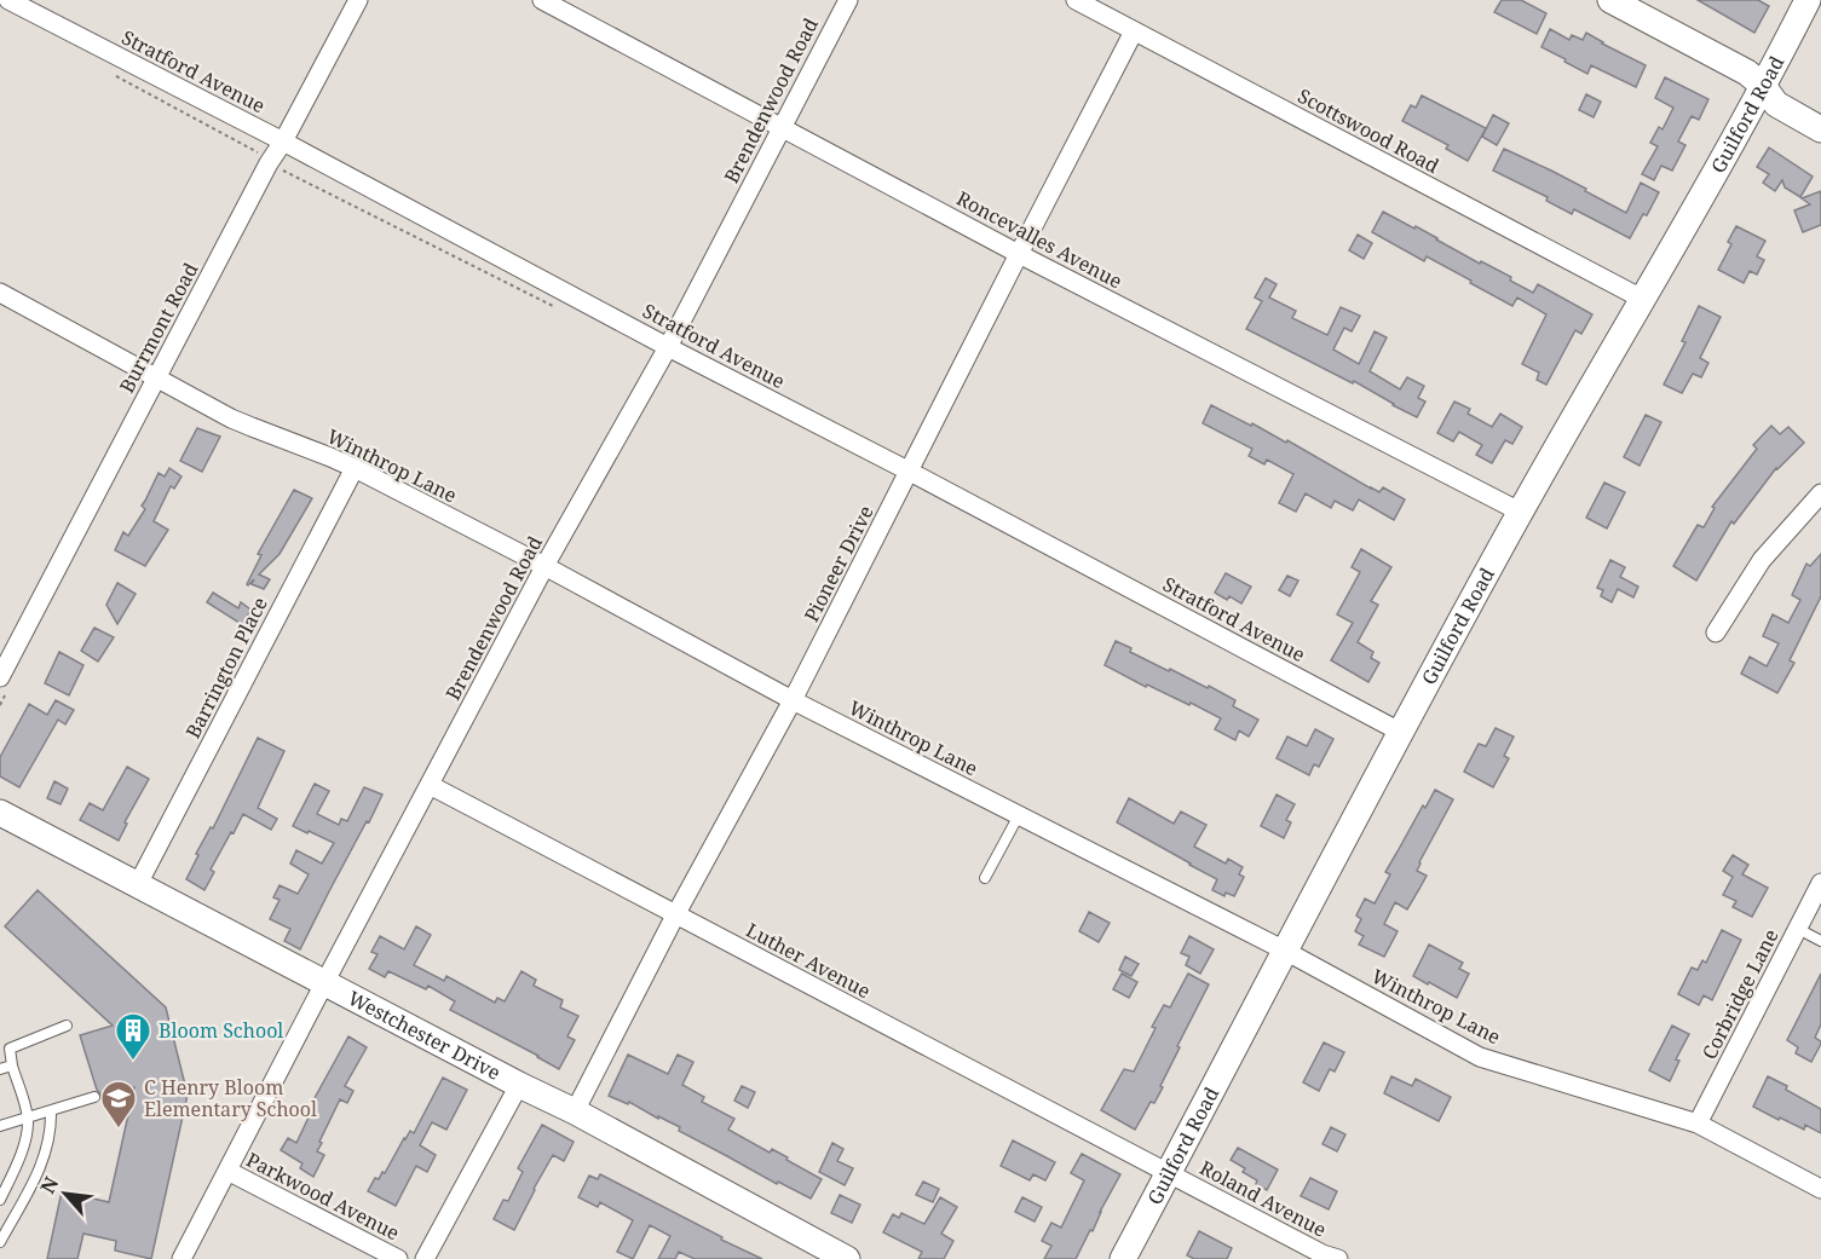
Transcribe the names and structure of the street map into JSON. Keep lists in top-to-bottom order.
{
  "streets": {
    "street": [
      "Stratford Avenue",
      "Brendenwood Road",
      "Guilford Road",
      "Scottswood Road",
      "Roncevalles Avenue",
      "Burrmont Road",
      "Winthrop Lane",
      "Pioneer Drive",
      "Barrington Place",
      "Luther Avenue",
      "Corbridge Lane",
      "Westchester Drive",
      "Parkwood Avenue",
      "Roland Avenue"
    ]
  },
  "crossings": [
    ["Stratford Avenue", "Brendenwood Road"],
    ["Stratford Avenue", "Guilford Road"],
    ["Stratford Avenue", "Burrmont Road"],
    ["Stratford Avenue", "Pioneer Drive"],
    ["Brendenwood Road", "Roncevalles Avenue"],
    ["Brendenwood Road", "Winthrop Lane"],
    ["Brendenwood Road", "Luther Avenue"],
    ["Brendenwood Road", "Westchester Drive"],
    ["Brendenwood Road", "Parkwood Avenue"],
    ["Guilford Road", "Scottswood Road"],
    ["Guilford Road", "Roncevalles Avenue"],
    ["Guilford Road", "Winthrop Lane"],
    ["Guilford Road", "Luther Avenue"],
    ["Guilford Road", "Roland Avenue"],
    ["Scottswood Road", "Pioneer Drive"],
    ["Roncevalles Avenue", "Pioneer Drive"],
    ["Burrmont Road", "Winthrop Lane"],
    ["Winthrop Lane", "Pioneer Drive"],
    ["Winthrop Lane", "Barrington Place"],
    ["Winthrop Lane", "Corbridge Lane"],
    ["Pioneer Drive", "Luther Avenue"],
    ["Pioneer Drive", "Westchester Drive"],
    ["Barrington Place", "Westchester Drive"],
    ["Luther Avenue", "Roland Avenue"]
  ],
  "places": {
    "building": ["Bloom School"],
    "school or university": ["C Henry Bloom Elementary School"]
  },
  "north": "top left"
}
